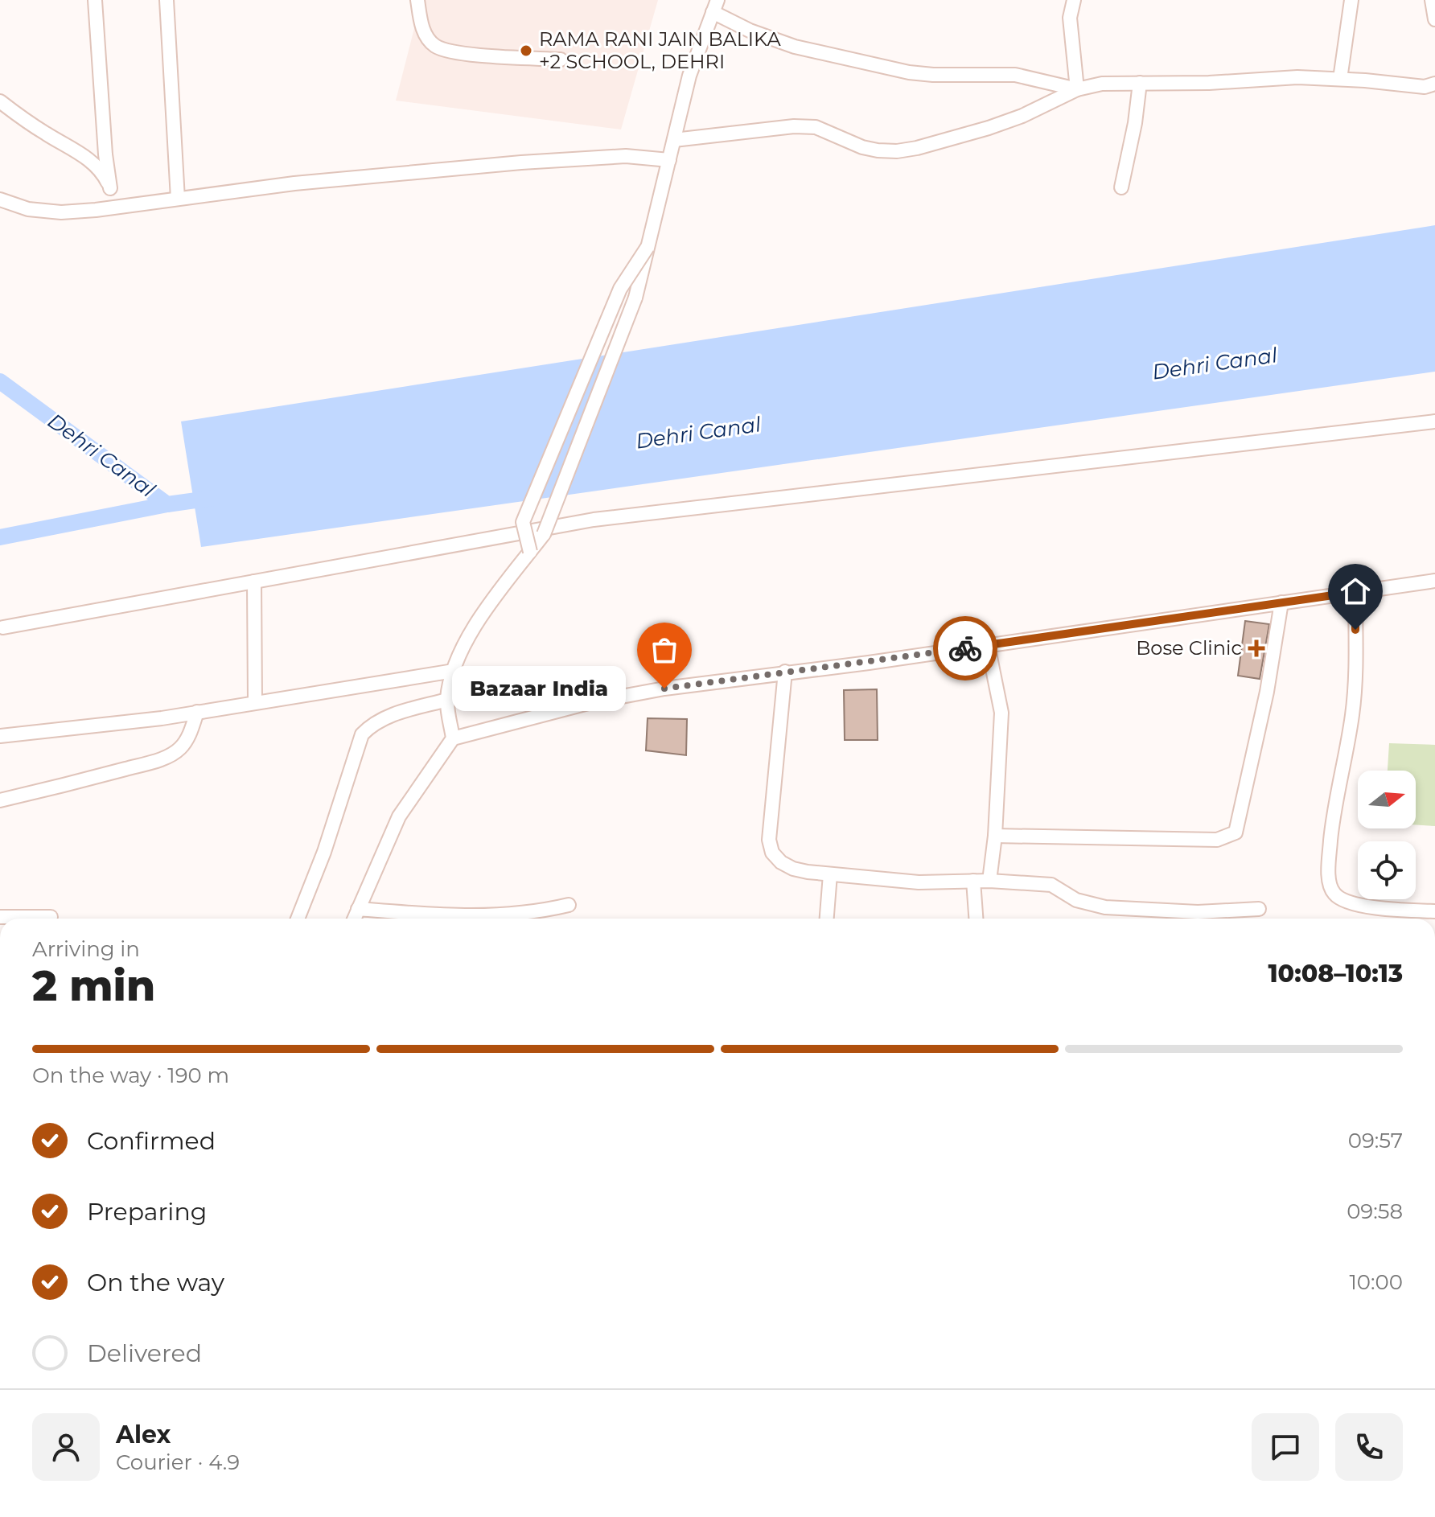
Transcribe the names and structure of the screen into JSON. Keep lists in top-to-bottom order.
{
  "water": ["Dehri Canal"],
  "places": {
    "other": ["RAMA RANI JAIN BALIKA +2 SCHOOL, DEHRI", "Bazaar India"],
    "health": ["Bose Clinic"]
  },
  "north": "right",
  "page": {
    "bubble": "Bazaar India",
    "heading": ["2 min", "Arriving in", "10:08–10:13"],
    "panel": ["Alex", "Courier · 4.9"],
    "bar": "On the way · 190 m",
    "list": [
      ["Confirmed", "09:57"],
      ["Preparing", "09:58"],
      ["On the way", "10:00"],
      "Delivered"
    ]
  }
}
